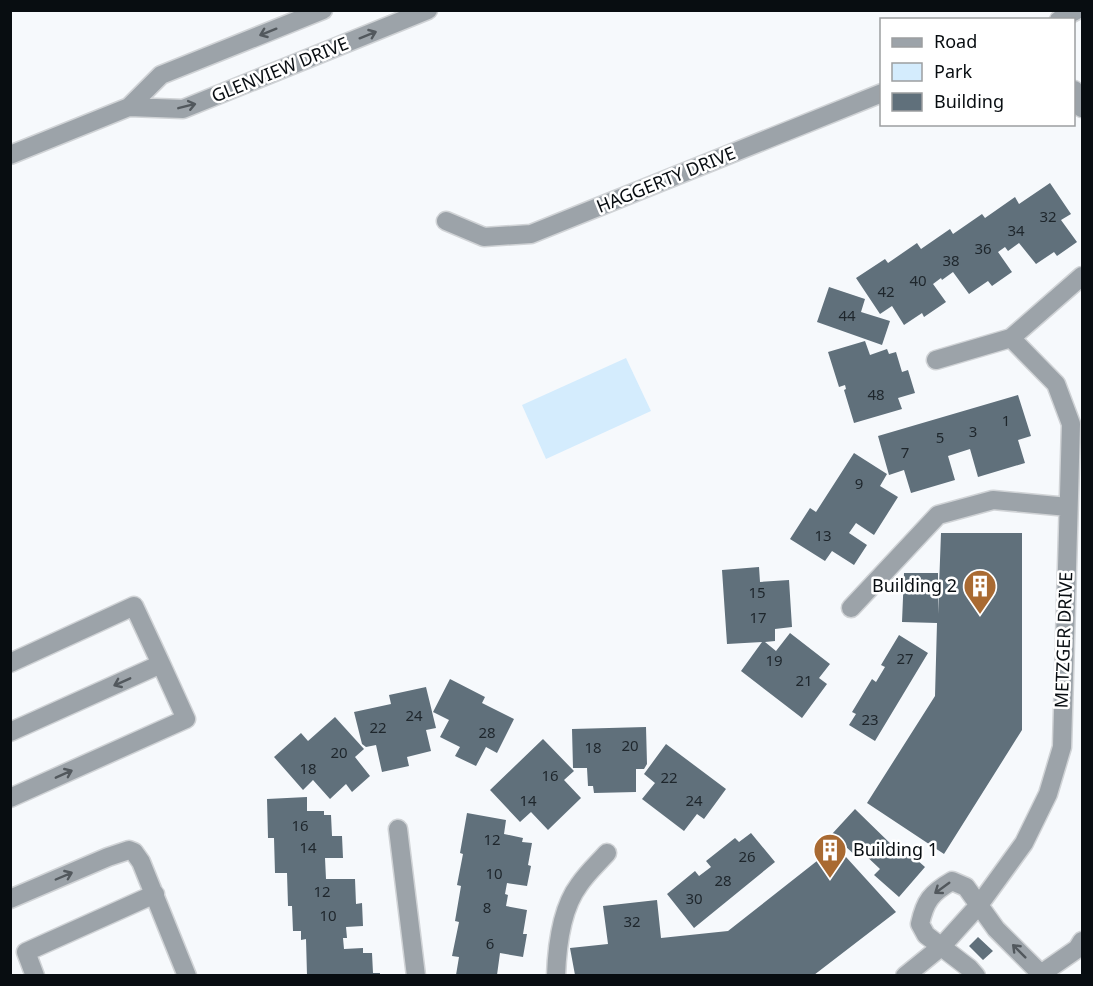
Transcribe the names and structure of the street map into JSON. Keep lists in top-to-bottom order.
{
  "streets": {
    "street": ["GLENVIEW DRIVE", "HAGGERTY DRIVE", "METZGER DRIVE"]
  },
  "places": {
    "building": ["Building 2", "Building 1"]
  },
  "house_numbers": [
    "32",
    "34",
    "36",
    "38",
    "40",
    "42",
    "44",
    "48",
    "1",
    "3",
    "5",
    "7",
    "9",
    "13",
    "15",
    "17",
    "27",
    "19",
    "21",
    "24",
    "23",
    "22",
    "28",
    "20",
    "18",
    "20",
    "18",
    "16",
    "22",
    "14",
    "24",
    "16",
    "12",
    "14",
    "26",
    "10",
    "28",
    "12",
    "30",
    "8",
    "10",
    "32",
    "6"
  ],
  "legend": ["Road", "Park", "Building"]
}
